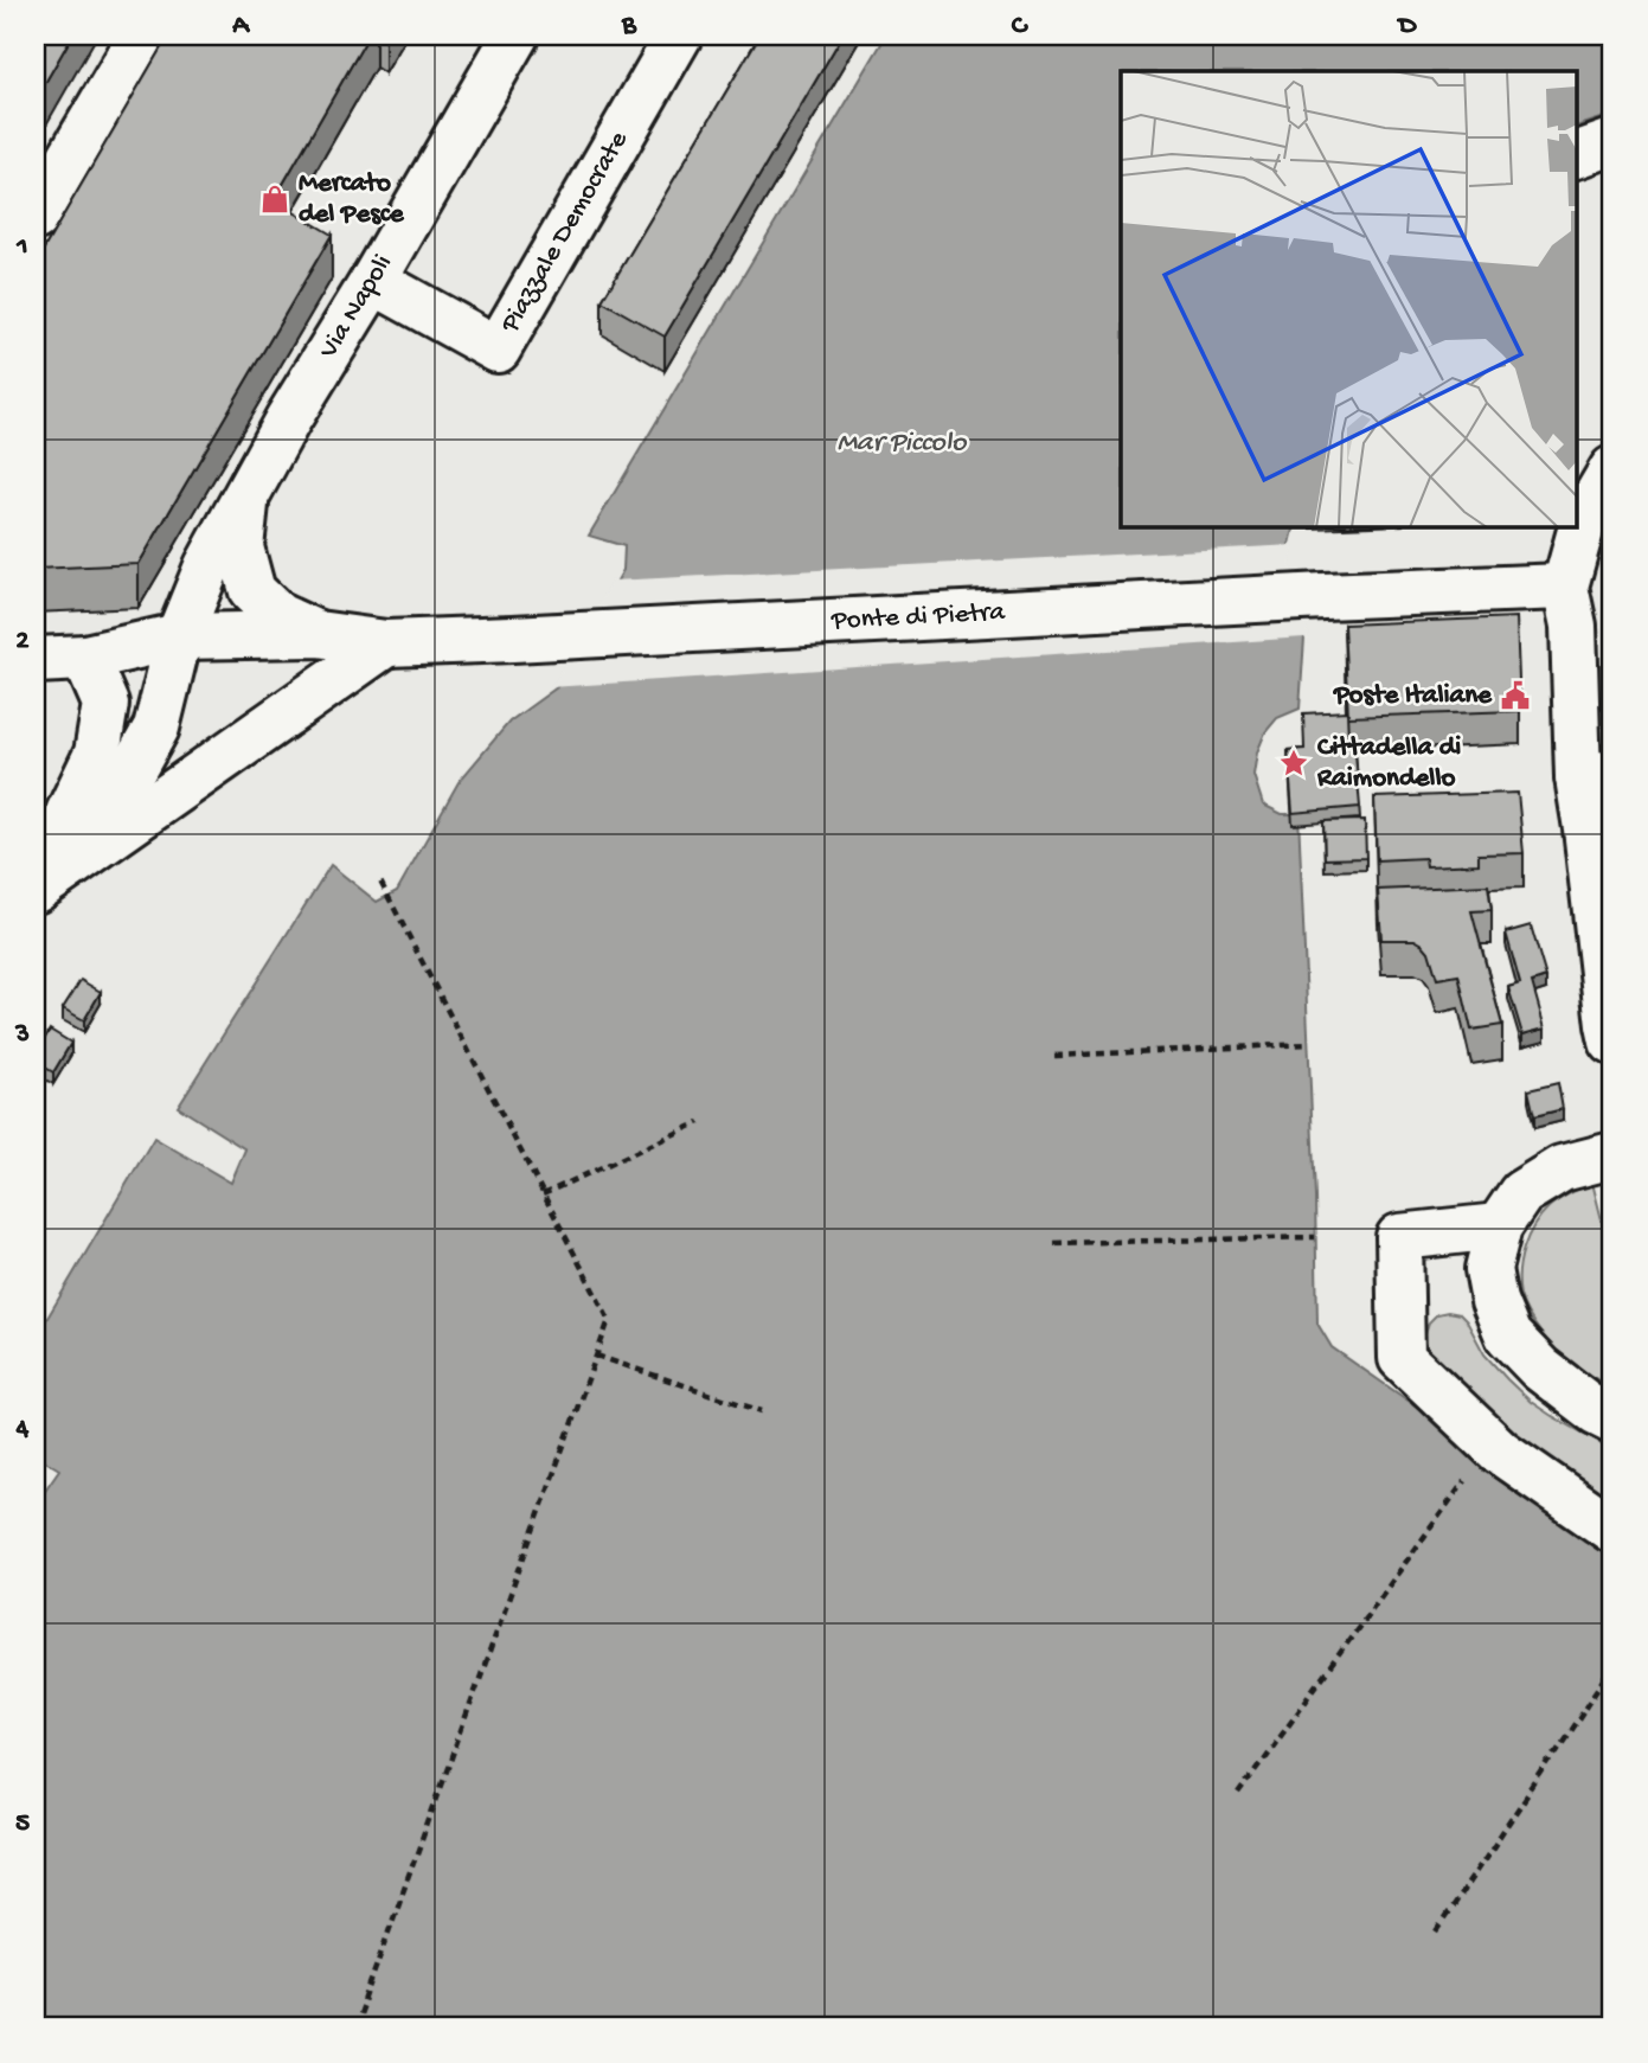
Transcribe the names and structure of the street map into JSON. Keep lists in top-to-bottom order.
{
  "streets": {
    "street": ["Piazzale Democrate", "Via Napoli", "Ponte di Pietra"]
  },
  "crossings": [
    ["Piazzale Democrate", "Via Napoli"]
  ],
  "water": ["Mar Piccolo"],
  "places": {
    "shop": ["Mercato del Pesce"],
    "public building": ["Poste Italiane"],
    "place": ["Cittadella di Raimondello"]
  },
  "grid": {
    "columns": [
      "A",
      "B",
      "C",
      "D"
    ],
    "rows": [
      "1",
      "2",
      "3",
      "4",
      "5"
    ]
  }
}
